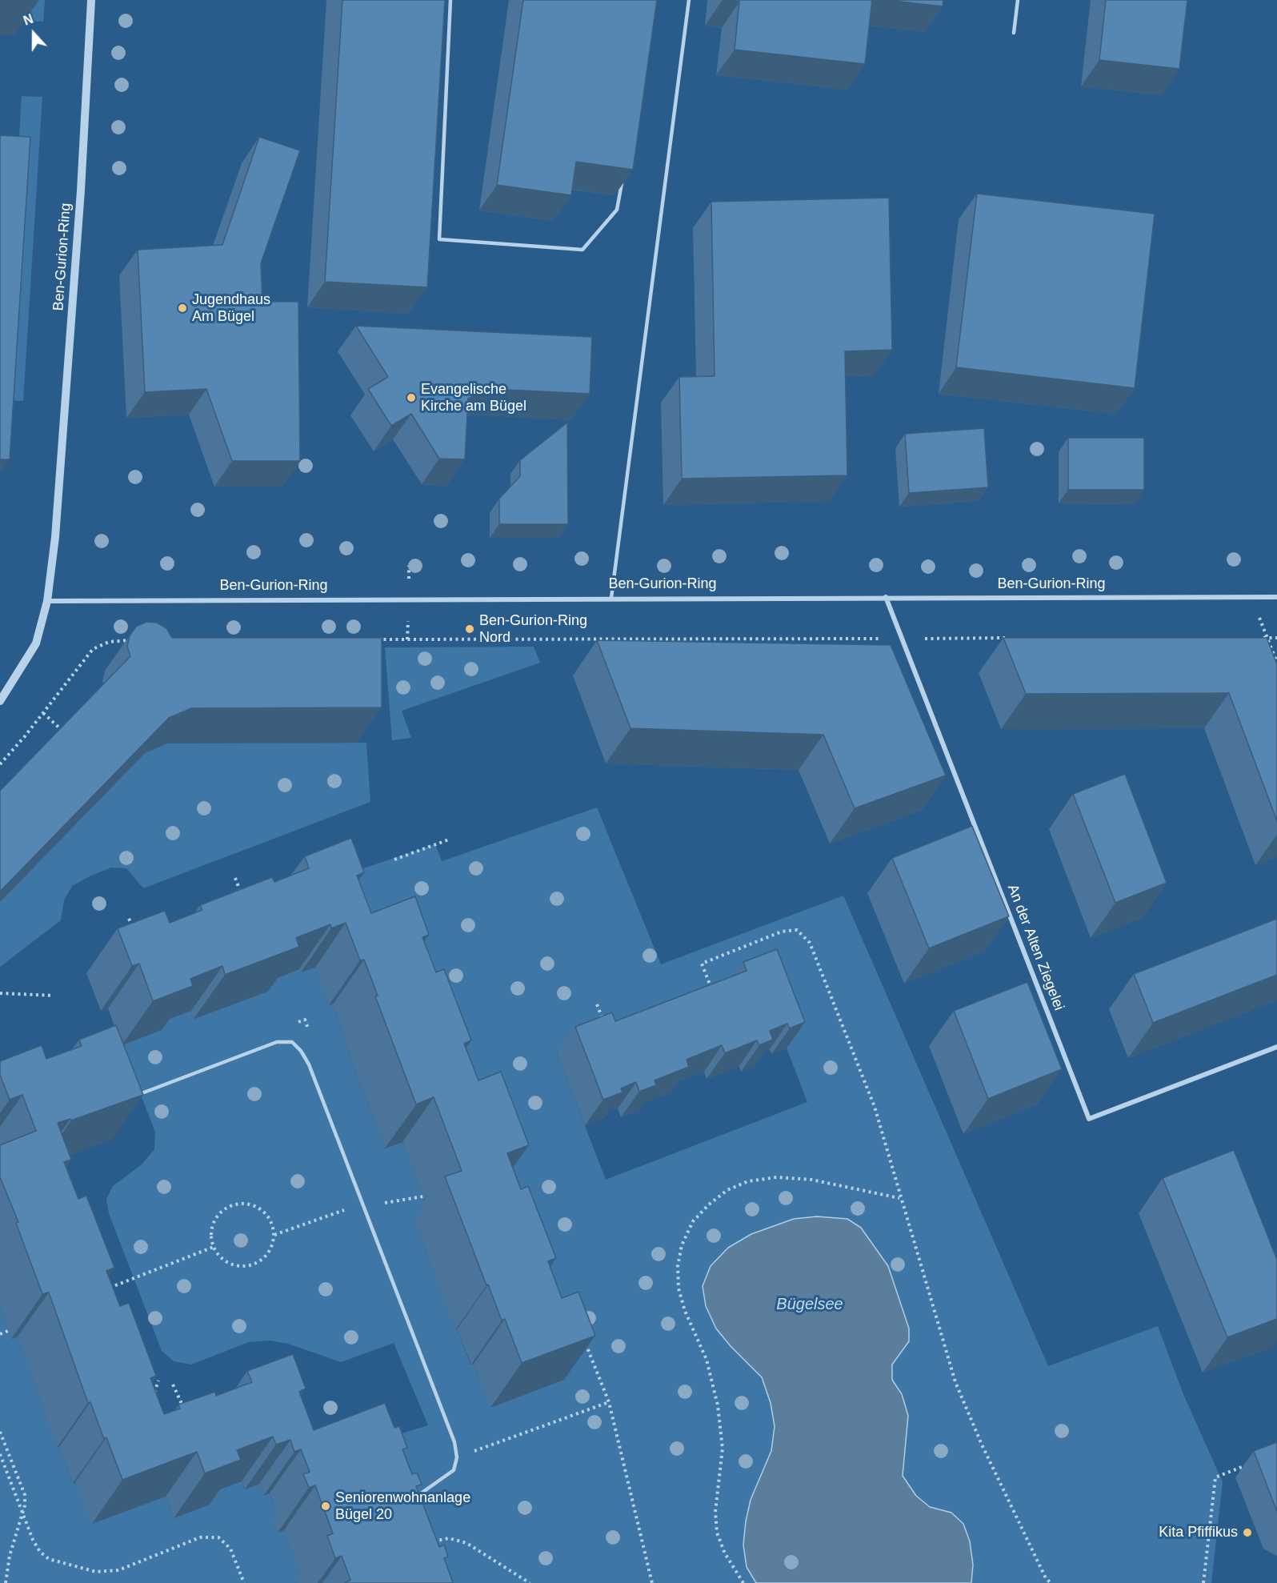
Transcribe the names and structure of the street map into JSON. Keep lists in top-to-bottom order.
{
  "streets": {
    "street": ["Ben-Gurion-Ring", "An der Alten Ziegelei"]
  },
  "crossings": [
    ["Ben-Gurion-Ring", "An der Alten Ziegelei"]
  ],
  "water": ["Bügelsee"],
  "places": [
    "Jugendhaus Am Bügel",
    "Evangelische Kirche am Bügel",
    "Ben-Gurion-Ring Nord",
    "Seniorenwohnanlage Bügel 20",
    "Kita Pfiffikus"
  ],
  "north": "top"
}
